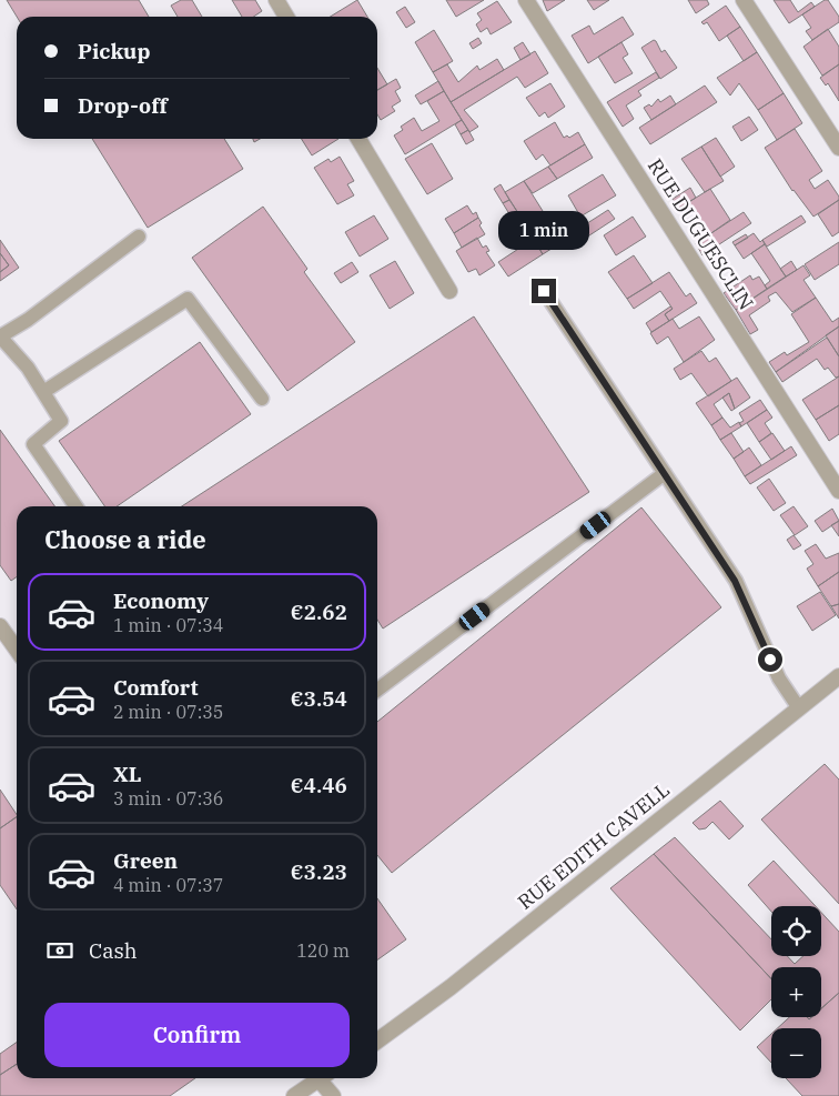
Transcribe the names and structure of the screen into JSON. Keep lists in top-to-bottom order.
{
  "streets": {
    "street": ["RUE DUGUESCLIN", "RUE EDITH CAVELL"]
  },
  "page": {
    "banner": ["Pickup", "Drop-off"],
    "bubble": "1 min",
    "heading": "Choose a ride",
    "list": [
      {
        "name": "Economy",
        "note": "1 min · 07:34",
        "value": "€2.62"
      },
      {
        "name": "Comfort",
        "note": "2 min · 07:35",
        "value": "€3.54"
      },
      {
        "name": "XL",
        "note": "3 min · 07:36",
        "value": "€4.46"
      },
      {
        "name": "Green",
        "note": "4 min · 07:37",
        "value": "€3.23"
      }
    ],
    "map_buttons": ["+", "−"],
    "pay": ["Cash", "120 m"],
    "buttons": "Confirm"
  }
}
